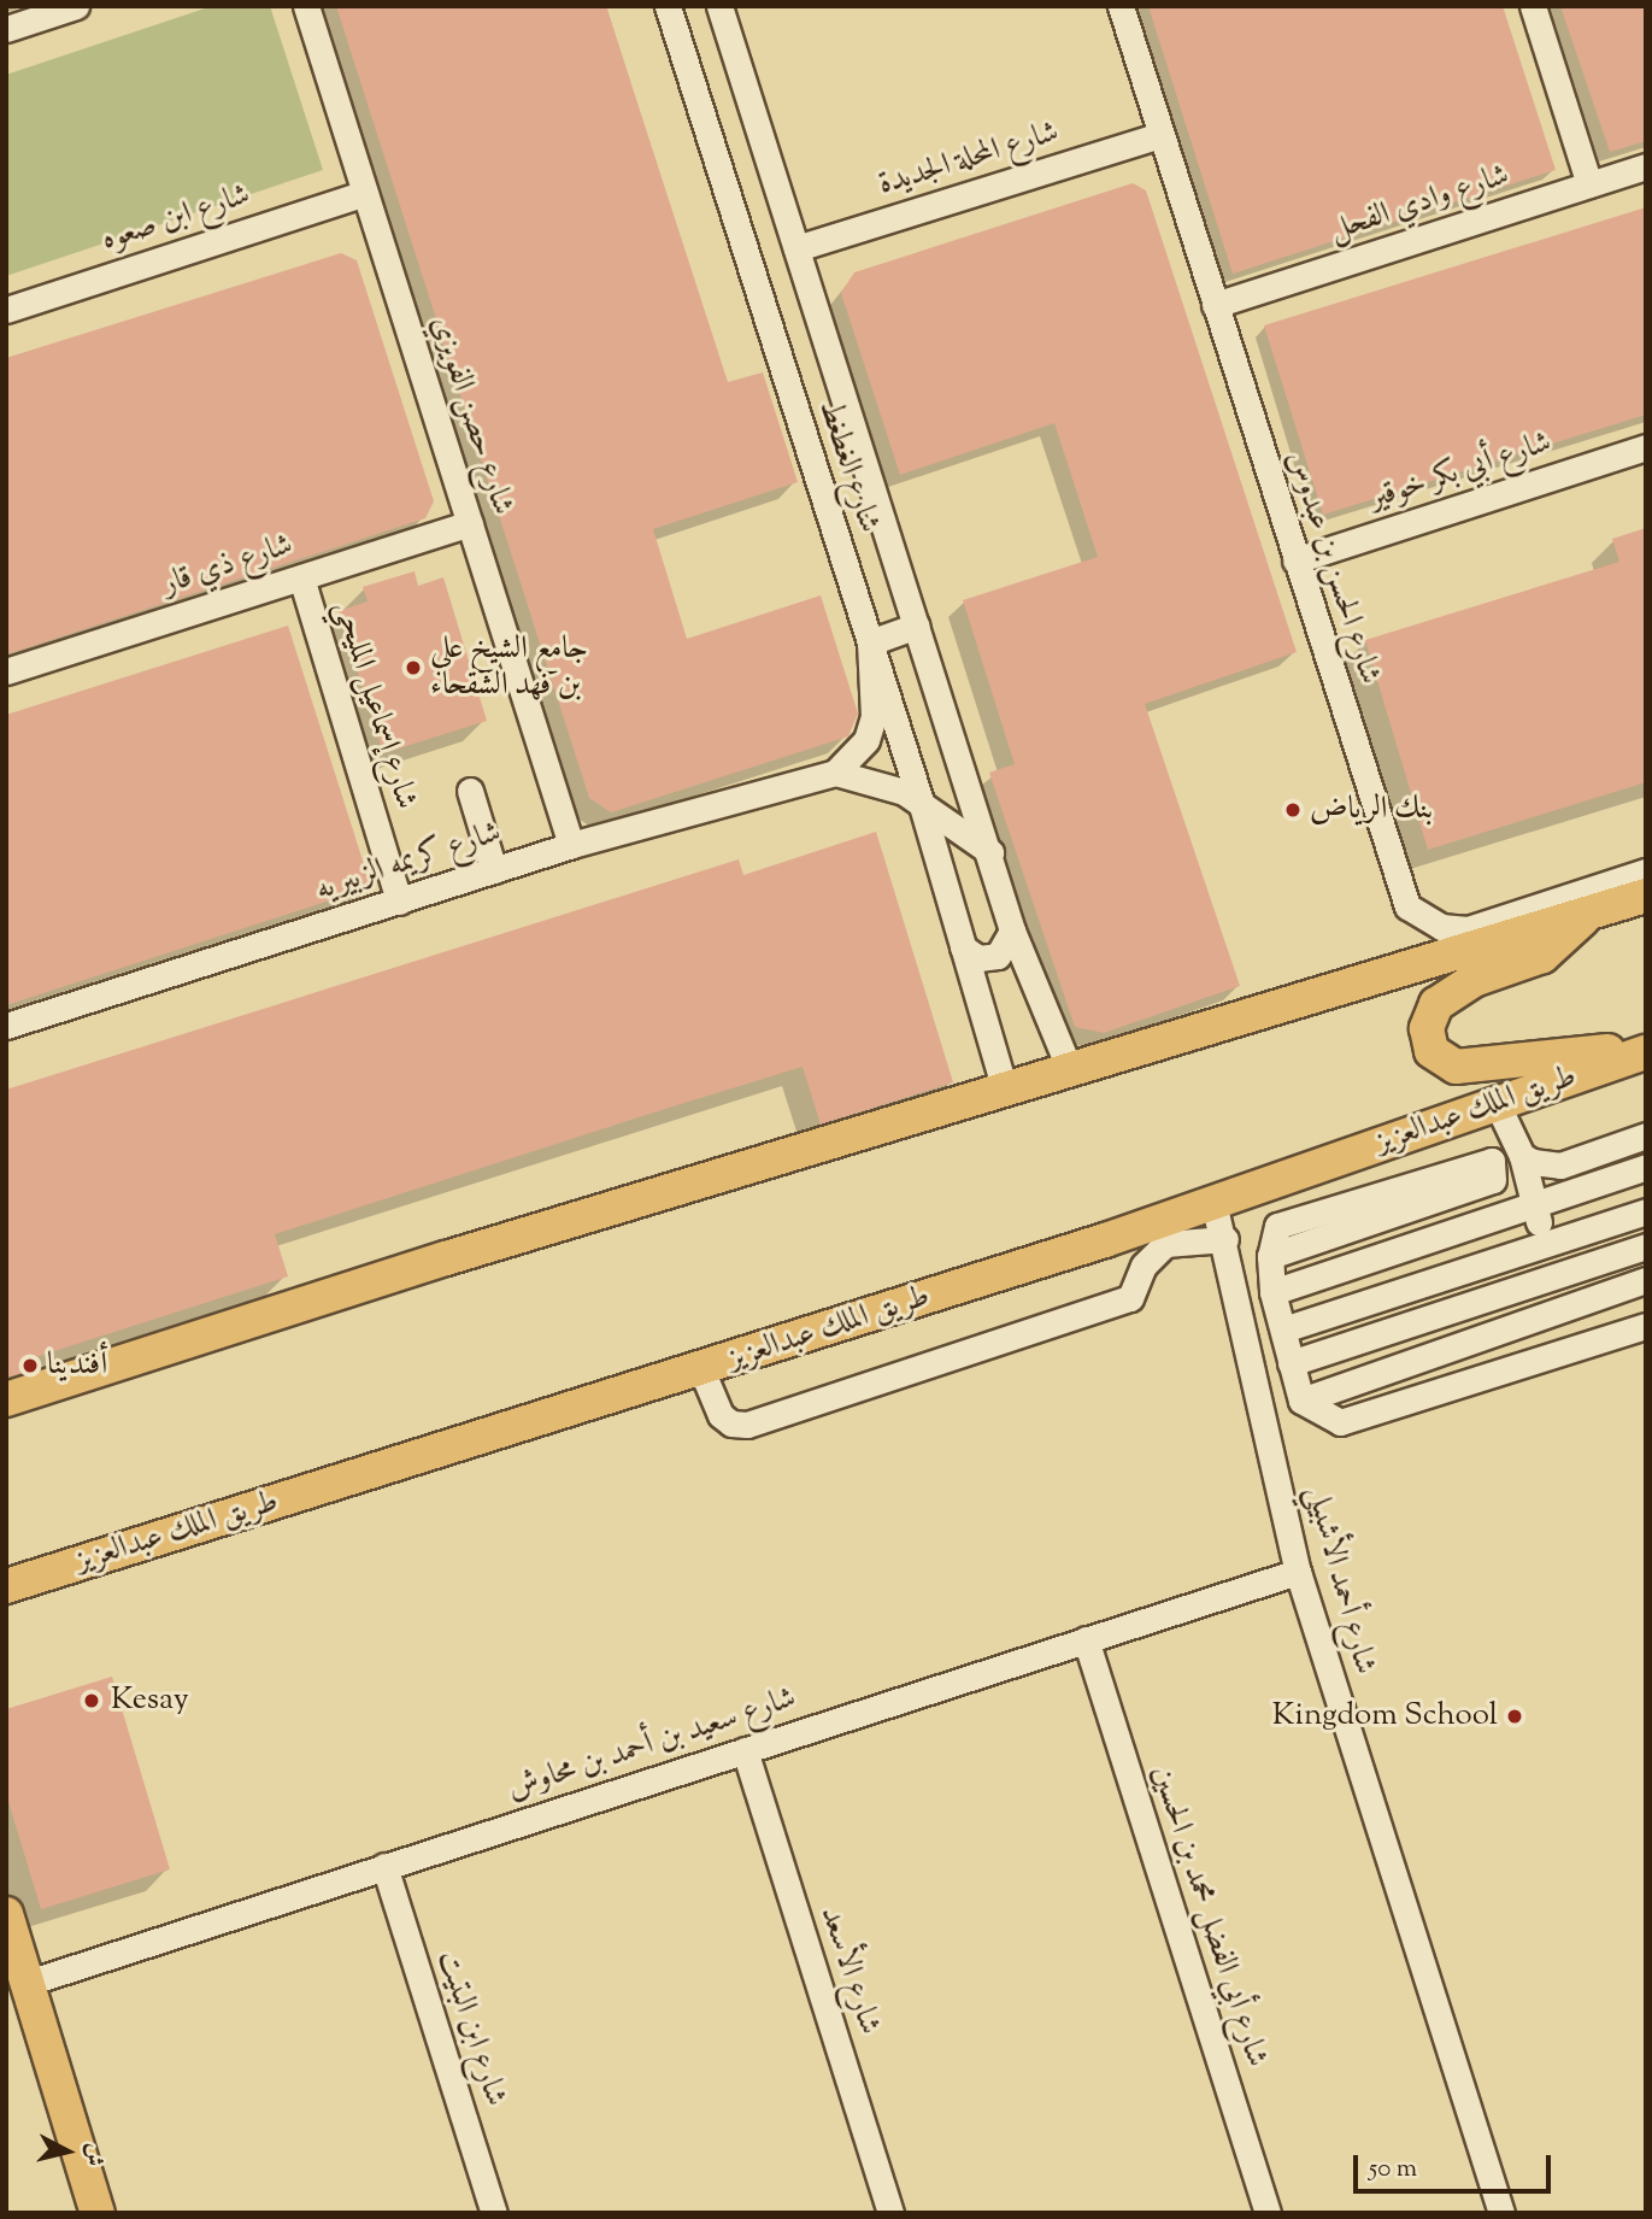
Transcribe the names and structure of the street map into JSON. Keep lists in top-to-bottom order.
{
  "streets": {
    "main road": ["طريق الملك عبدالعزيز"],
    "street": [
      "شارع المحلة الجديدة",
      "شارع وادي الفحل",
      "شارع ابن صعوه",
      "شارع حصن الفويزي",
      "شارع الغطغط",
      "شارع أبي بكر خوقير",
      "شارع ذي قار",
      "شارع الحسن بن عبدوس",
      "شارع إسماعيل المليحي",
      "شارع كريمه الزبيريه",
      "شارع أحمد الأشبيلي",
      "شارع سعيد بن أحمد بن محاوش",
      "شارع أبي الفضل محمد بن الحسين",
      "شارع الأسعد",
      "شارع ابن البتيت"
    ]
  },
  "crossings": [
    ["شارع المحلة الجديدة", "شارع الغطغط"],
    ["شارع المحلة الجديدة", "شارع الحسن بن عبدوس"],
    ["شارع وادي الفحل", "شارع الحسن بن عبدوس"],
    ["شارع ابن صعوه", "شارع حصن الفويزي"],
    ["شارع حصن الفويزي", "شارع ذي قار"],
    ["شارع حصن الفويزي", "شارع كريمه الزبيريه"],
    ["شارع الغطغط", "شارع كريمه الزبيريه"],
    ["شارع أبي بكر خوقير", "شارع الحسن بن عبدوس"],
    ["شارع ذي قار", "شارع إسماعيل المليحي"],
    ["شارع إسماعيل المليحي", "شارع كريمه الزبيريه"],
    ["طريق الملك عبدالعزيز", "شارع أحمد الأشبيلي"],
    ["شارع أحمد الأشبيلي", "شارع سعيد بن أحمد بن محاوش"],
    ["شارع سعيد بن أحمد بن محاوش", "شارع أبي الفضل محمد بن الحسين"],
    ["شارع سعيد بن أحمد بن محاوش", "شارع الأسعد"],
    ["شارع سعيد بن أحمد بن محاوش", "شارع ابن البتيت"]
  ],
  "places": [
    "جامع الشيخ علي بن فهد الشقحاء",
    "بنك الرياض",
    "أفندينا",
    "Kesay",
    "Kingdom School"
  ],
  "scale_bar": "50 m",
  "north": "right"
}
